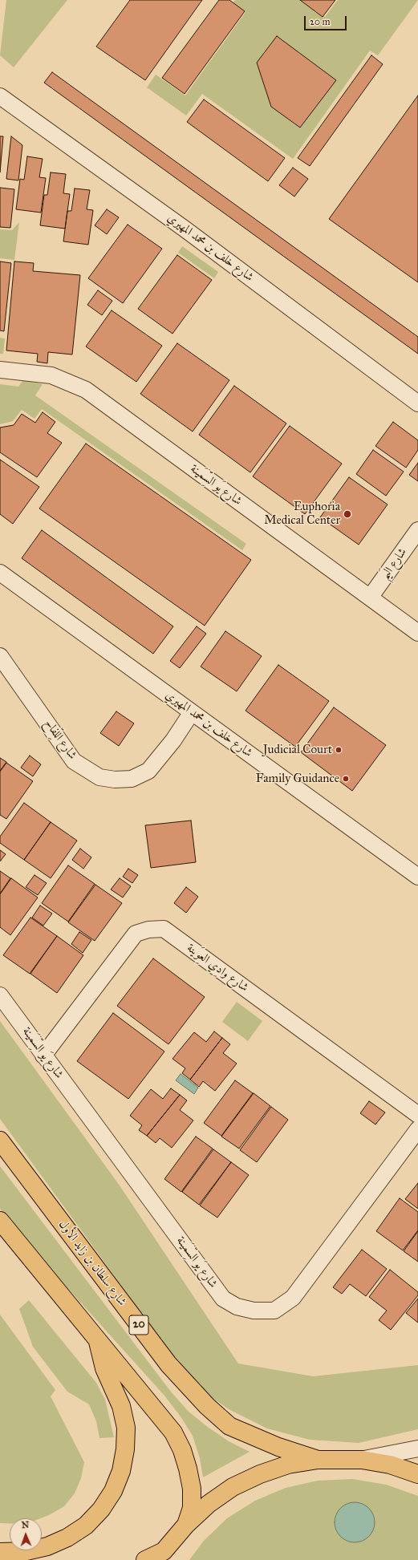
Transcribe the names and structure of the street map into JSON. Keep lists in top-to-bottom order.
{
  "streets": {
    "main road": ["شارع سلطان بن زايد الأول", "20"],
    "street": [
      "شارع خلف بن محمد المهيري",
      "شارع يَو السِّمَينة",
      "شارع اليَم",
      "شارع اللِّفاح",
      "شارع وادِي العِوَينة"
    ]
  },
  "crossings": [
    ["شارع خلف بن محمد المهيري", "شارع اللِّفاح"],
    ["شارع يَو السِّمَينة", "شارع اليَم"],
    ["شارع يَو السِّمَينة", "شارع وادِي العِوَينة"]
  ],
  "places": ["Euphoria Medical Center", "Judicial Court", "Family Guidance"],
  "scale_bar": "20 m",
  "north": "top"
}
